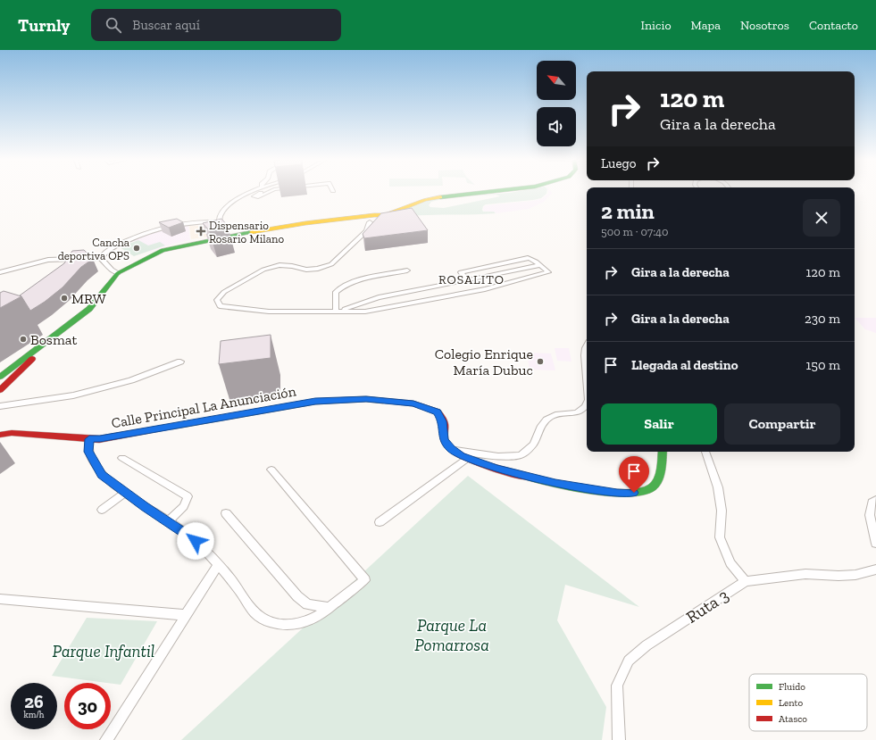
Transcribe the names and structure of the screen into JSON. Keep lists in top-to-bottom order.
{
  "streets": {
    "street": ["Calle Principal La Anunciación", "Ruta 3"]
  },
  "districts": ["ROSALITO"],
  "parks": ["Parque La Pomarrosa", "Parque Infantil"],
  "places": {
    "health": ["Dispensario Rosario Milano"],
    "other": [
      "Cancha deportiva OPS",
      "MRW",
      "Bosmat",
      "Colegio Enrique María Dubuc"
    ]
  },
  "legend": ["Fluido", "Lento", "Atasco"],
  "north": "top left",
  "page": {
    "header": "Turnly",
    "search": "Buscar aquí",
    "nav": [
      "Inicio",
      "Mapa",
      "Nosotros",
      "Contacto"
    ],
    "turn": ["120 m", "Gira a la derecha"],
    "then": "Luego",
    "heading": ["2 min", "500 m · 07:40"],
    "list": [
      {
        "name": "Gira a la derecha",
        "value": "120 m"
      },
      {
        "name": "Gira a la derecha",
        "value": "230 m"
      },
      {
        "name": "Llegada al destino",
        "value": "150 m"
      }
    ],
    "buttons": ["Salir", "Compartir"],
    "speed": "26 km/h",
    "limit": "30"
  }
}
